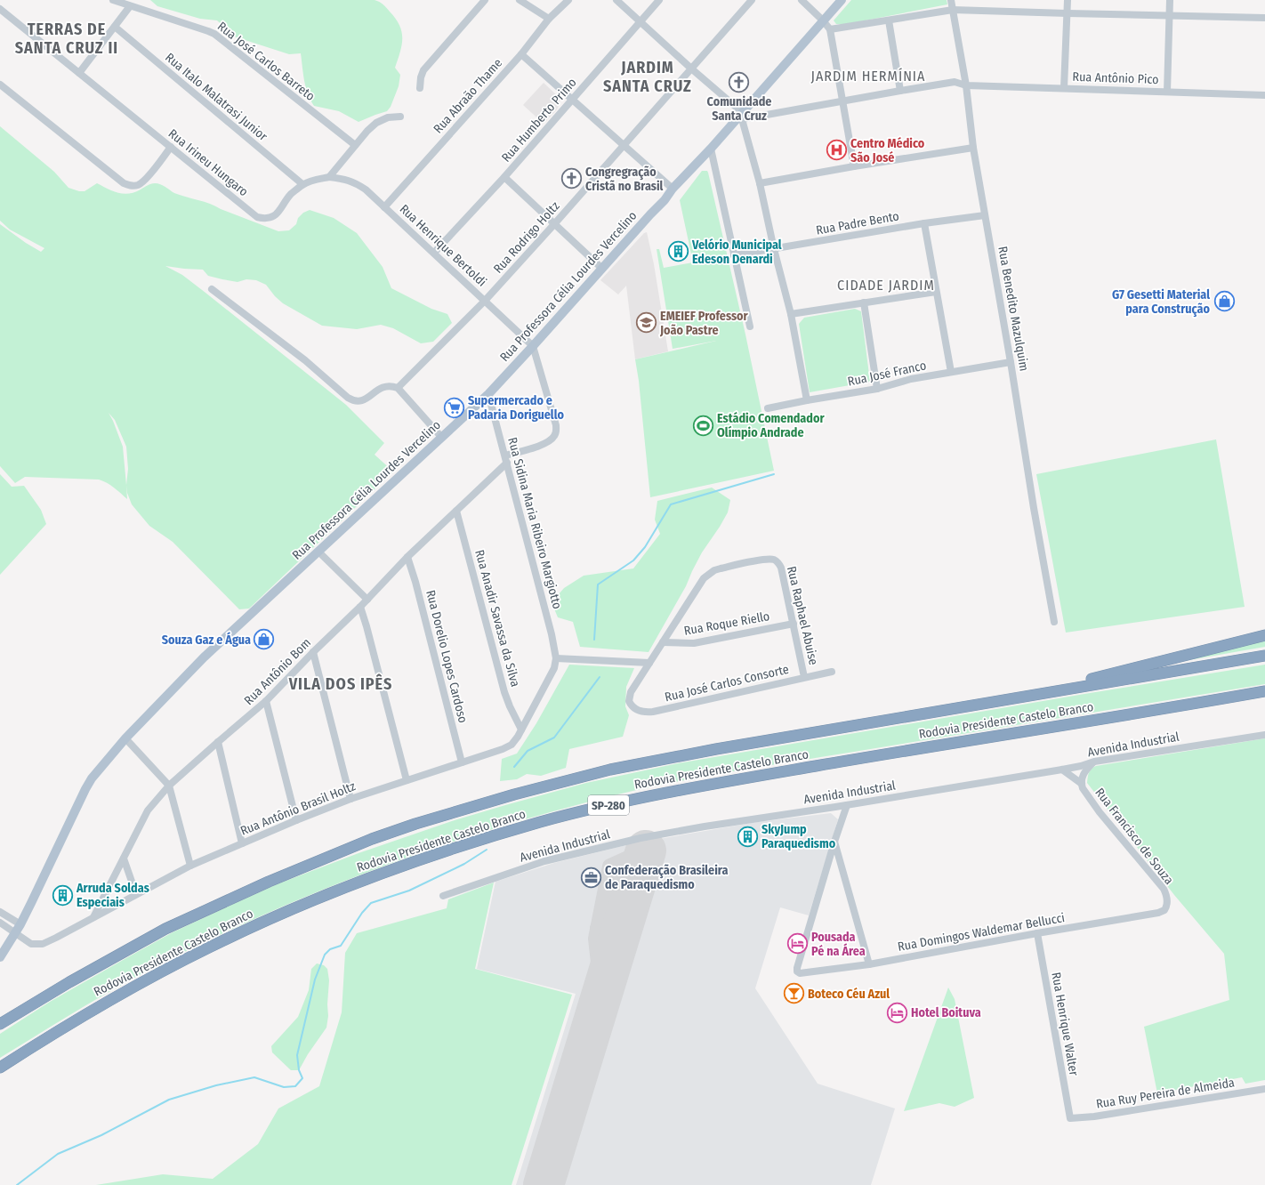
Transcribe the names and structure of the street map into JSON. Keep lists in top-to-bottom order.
{
  "streets": {
    "highway": ["Rodovia Presidente Castelo Branco", "SP-280"],
    "main road": ["Rua Professora Célia Lourdes Vercelino"],
    "street": [
      "Rua José Carlos Barreto",
      "Rua Antônio Pico",
      "Rua Abraão Thame",
      "Rua Italo Malatrasi Junior",
      "Rua Humberto Primo",
      "Rua Irineu Hungaro",
      "Rua Padre Bento",
      "Rua Rodrigo Holtz",
      "Rua Henrique Bertoldi",
      "Rua Benedito Mazulquim",
      "Rua José Franco",
      "Rua Sidina Maria Ribeiro Margiotto",
      "Rua Raphael Abuise",
      "Rua Anadir Savassa da Silva",
      "Rua Roque Riello",
      "Rua Dorelio Lopes Cardoso",
      "Rua Antônio Bom",
      "Rua José Carlos Consorte",
      "Avenida Industrial",
      "Rua Antônio Brasil Holtz",
      "Rua Francisco de Souza",
      "Rua Domingos Waldemar Bellucci",
      "Rua Henrique Walter",
      "Rua Ruy Pereira de Almeida"
    ]
  },
  "crossings": [
    ["Rua Antônio Pico", "Rua Professora Célia Lourdes Vercelino"],
    ["Rua Antônio Pico", "Rua Benedito Mazulquim"],
    ["Rua Abraão Thame", "Rua Henrique Bertoldi"],
    ["Rua Italo Malatrasi Junior", "Rua Irineu Hungaro"],
    ["Rua Humberto Primo", "Rua Henrique Bertoldi"],
    ["Rua Irineu Hungaro", "Rua Henrique Bertoldi"],
    ["Rua Padre Bento", "Rua Benedito Mazulquim"],
    ["Rua Rodrigo Holtz", "Rua Henrique Bertoldi"],
    ["Rua Henrique Bertoldi", "Rua Professora Célia Lourdes Vercelino"],
    ["Rua Professora Célia Lourdes Vercelino", "Rua Sidina Maria Ribeiro Margiotto"],
    ["Rua Professora Célia Lourdes Vercelino", "Rua Antônio Brasil Holtz"],
    ["Rua Benedito Mazulquim", "Rua José Franco"],
    ["Rua Sidina Maria Ribeiro Margiotto", "Rua Antônio Bom"],
    ["Rua Sidina Maria Ribeiro Margiotto", "Rua Antônio Brasil Holtz"],
    ["Rua Raphael Abuise", "Rua Roque Riello"],
    ["Rua Raphael Abuise", "Rua José Carlos Consorte"],
    ["Rua Anadir Savassa da Silva", "Rua Antônio Bom"],
    ["Rua Anadir Savassa da Silva", "Rua Antônio Brasil Holtz"],
    ["Rua Dorelio Lopes Cardoso", "Rua Antônio Bom"],
    ["Rua Dorelio Lopes Cardoso", "Rua Antônio Brasil Holtz"],
    ["Rua Antônio Bom", "Rua Antônio Brasil Holtz"],
    ["Avenida Industrial", "Rua Francisco de Souza"],
    ["Rua Francisco de Souza", "Rua Domingos Waldemar Bellucci"],
    ["Rua Domingos Waldemar Bellucci", "Rua Henrique Walter"],
    ["Rua Henrique Walter", "Rua Ruy Pereira de Almeida"]
  ],
  "districts": [
    "TERRAS DE SANTA CRUZ II",
    "JARDIM SANTA CRUZ",
    "JARDIM HERMÍNIA",
    "CIDADE JARDIM",
    "VILA DOS IPÊS"
  ],
  "places": {
    "church": ["Comunidade Santa Cruz", "Congregração Cristã no Brasil"],
    "hospital": ["Centro Médico São José"],
    "building": ["Velório Municipal Edeson Denardi", "SkyJump Paraquedismo", "Arruda Soldas Especiais"],
    "shop": ["G7 Gesetti Material para Construção", "Souza Gaz e Água"],
    "school or university": ["EMEIEF Professor João Pastre"],
    "supermarket": ["Supermercado e Padaria Doriguello"],
    "sports": ["Estádio Comendador Olímpio Andrade"],
    "office": ["Confederação Brasileira de Paraquedismo"],
    "hotel": ["Pousada Pé na Área", "Hotel Boituva"],
    "bar": ["Boteco Céu Azul"]
  }
}
